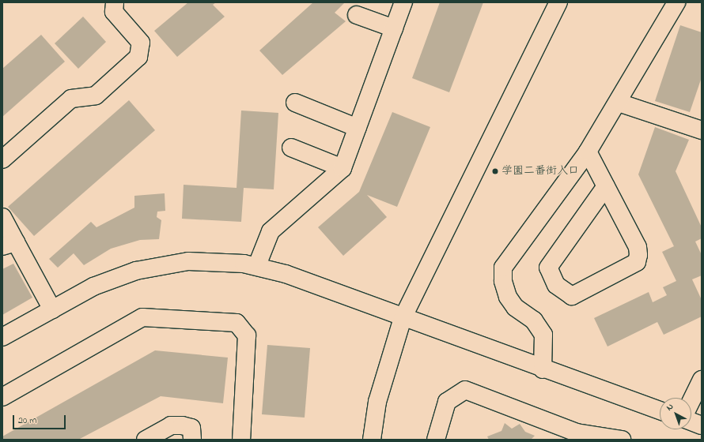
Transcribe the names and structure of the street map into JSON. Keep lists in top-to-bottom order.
{
  "places": ["学園二番街入口"],
  "scale_bar": "20 m",
  "north": "top left"
}
